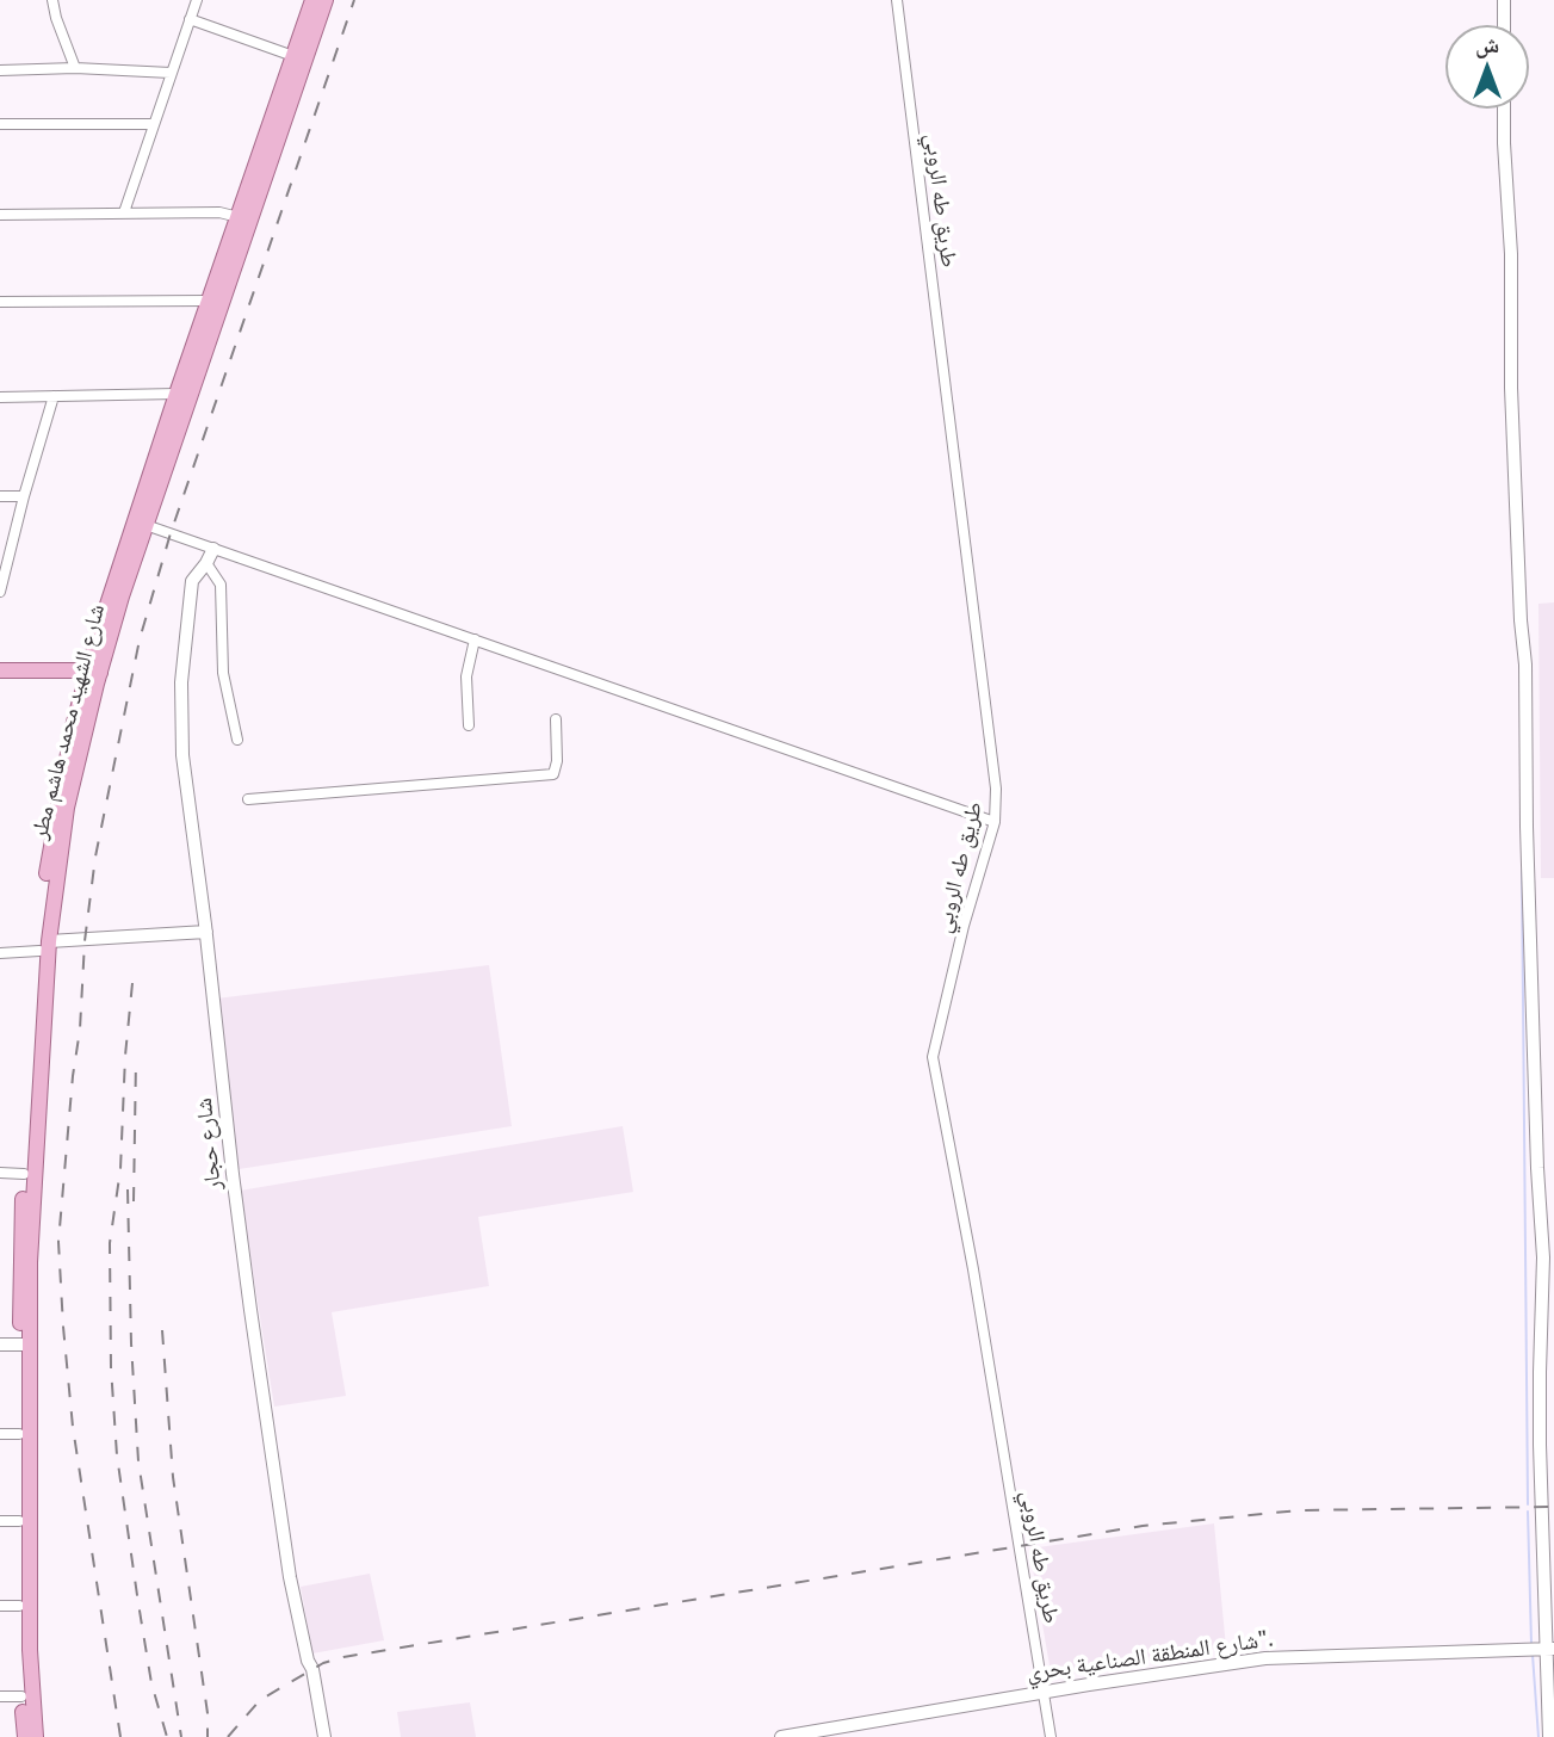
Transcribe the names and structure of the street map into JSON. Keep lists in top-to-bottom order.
{
  "streets": {
    "main road": ["شارع الشهيد محمد هاشم مطر"],
    "street": ["طريق طه الروبي", "شارع حجار", "شارع المنطقة الصناعية بحري\"."]
  },
  "crossings": [
    ["طريق طه الروبي", "شارع المنطقة الصناعية بحري\"."]
  ],
  "north": "top"
}
